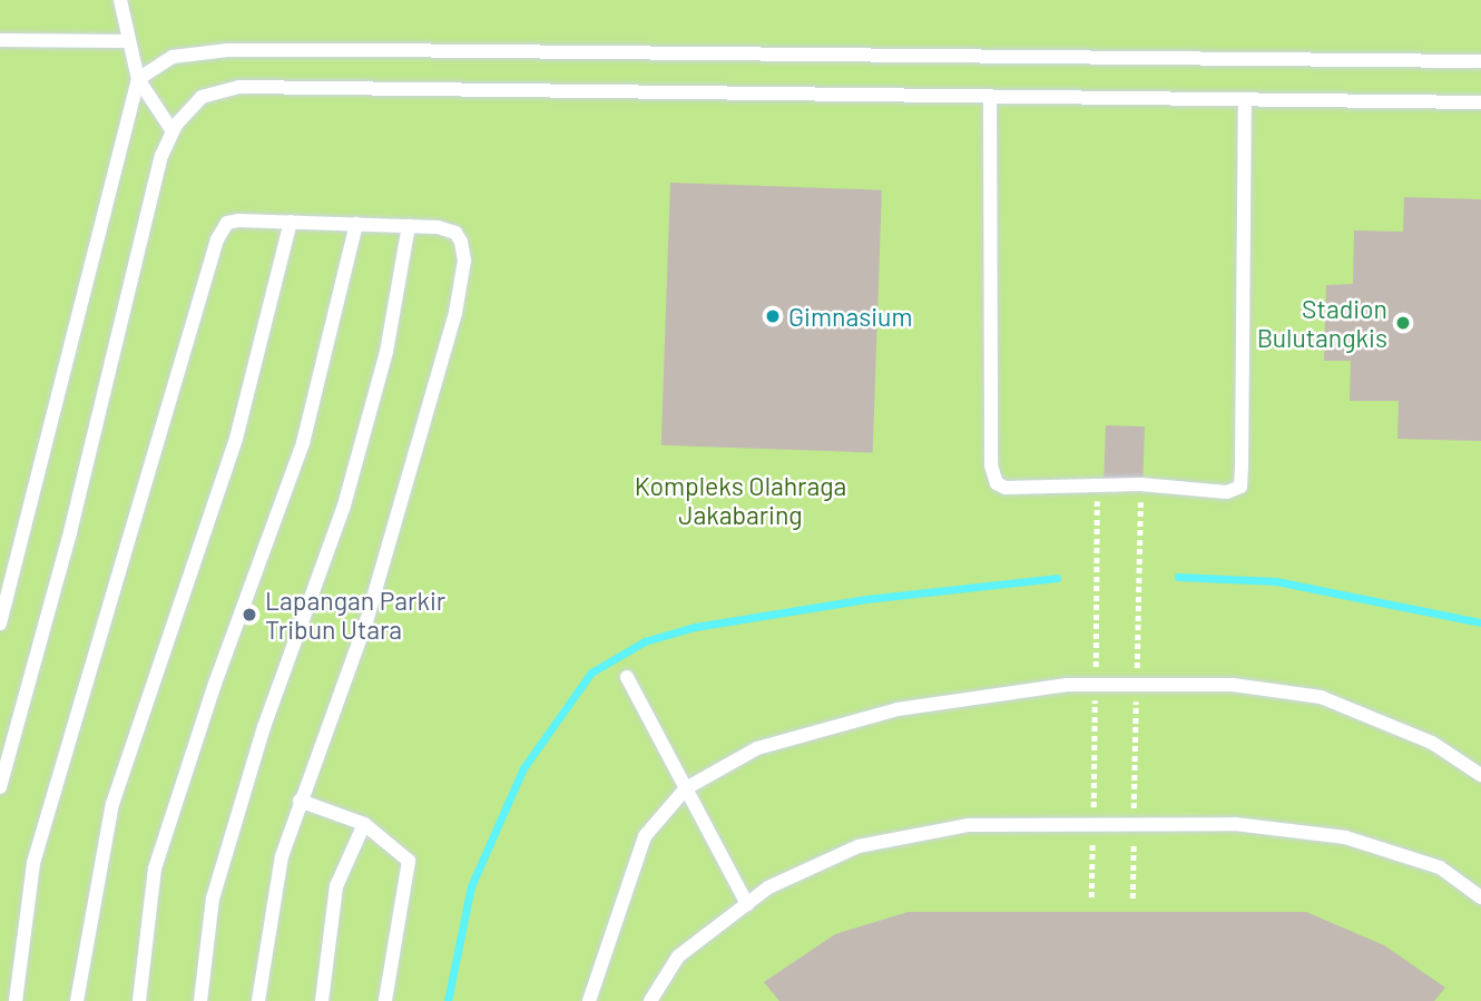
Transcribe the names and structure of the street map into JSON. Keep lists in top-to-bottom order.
{
  "parks": ["Kompleks Olahraga Jakabaring"],
  "places": ["Gimnasium", "Stadion Bulutangkis", "Lapangan Parkir Tribun Utara"]
}
